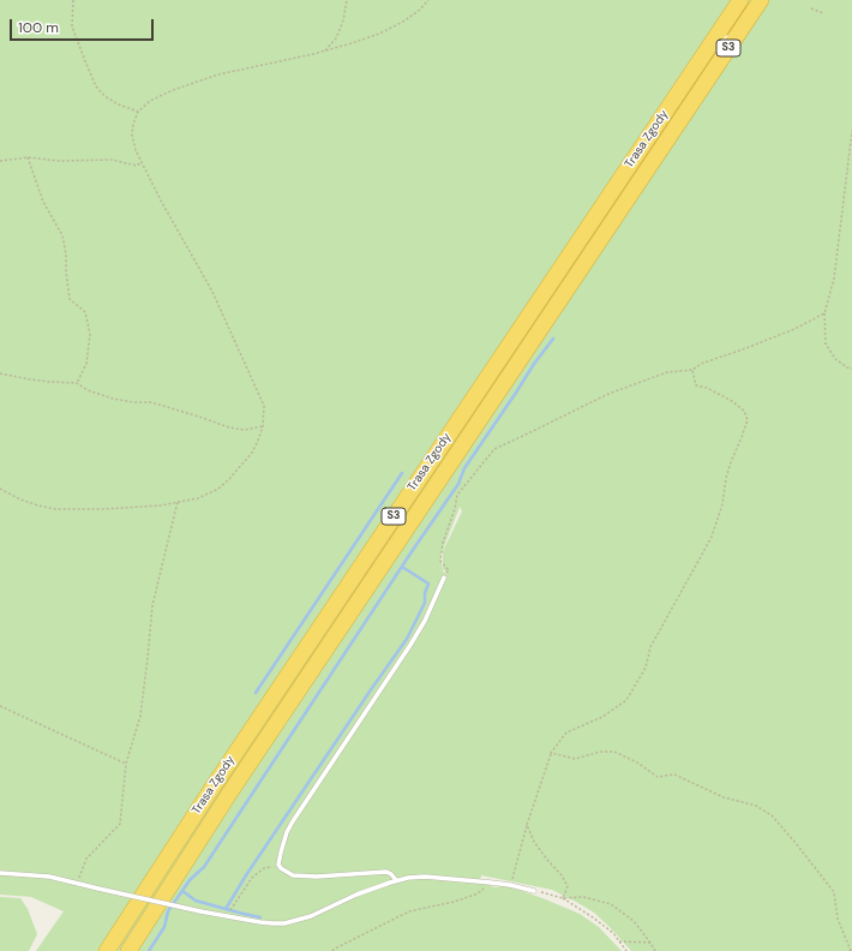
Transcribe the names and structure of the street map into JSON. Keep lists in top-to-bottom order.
{
  "streets": {
    "highway": ["S3", "Trasa Zgody"]
  },
  "scale_bar": "100 m"
}
